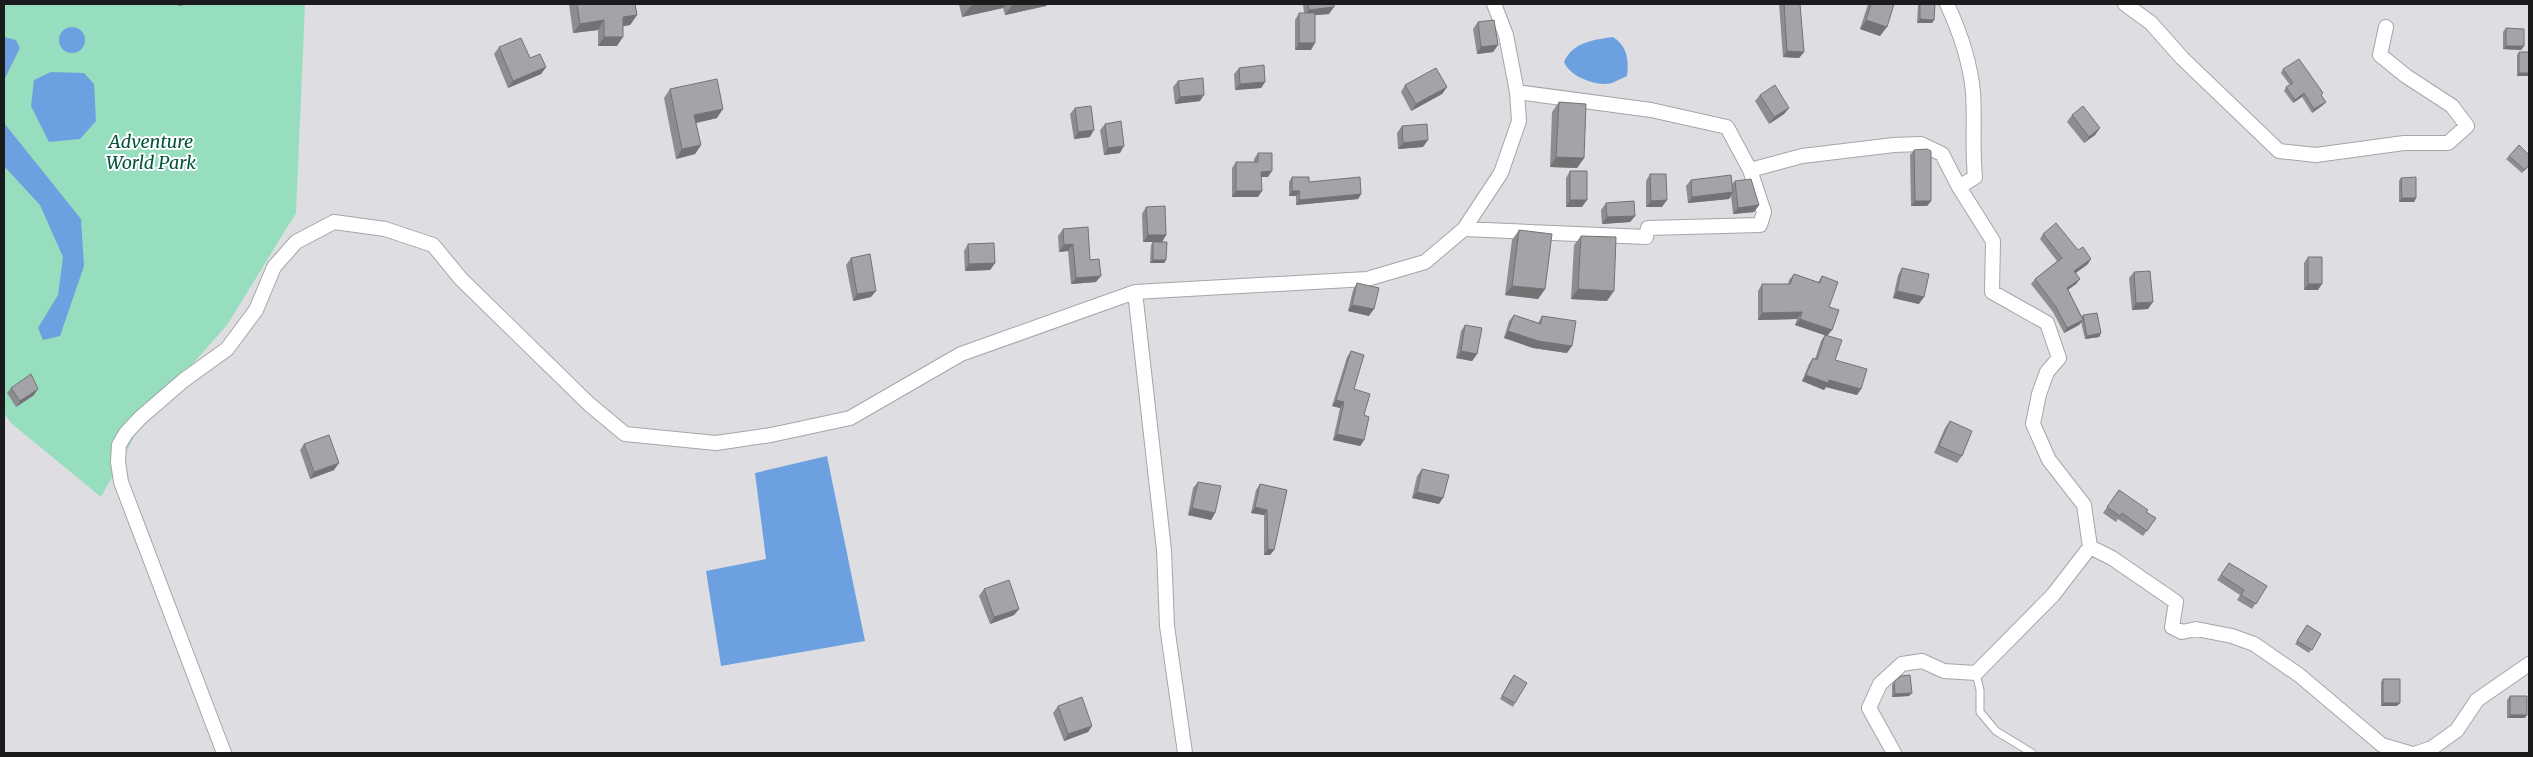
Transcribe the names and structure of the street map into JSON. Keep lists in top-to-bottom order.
{
  "parks": ["Adventure World Park"]
}
